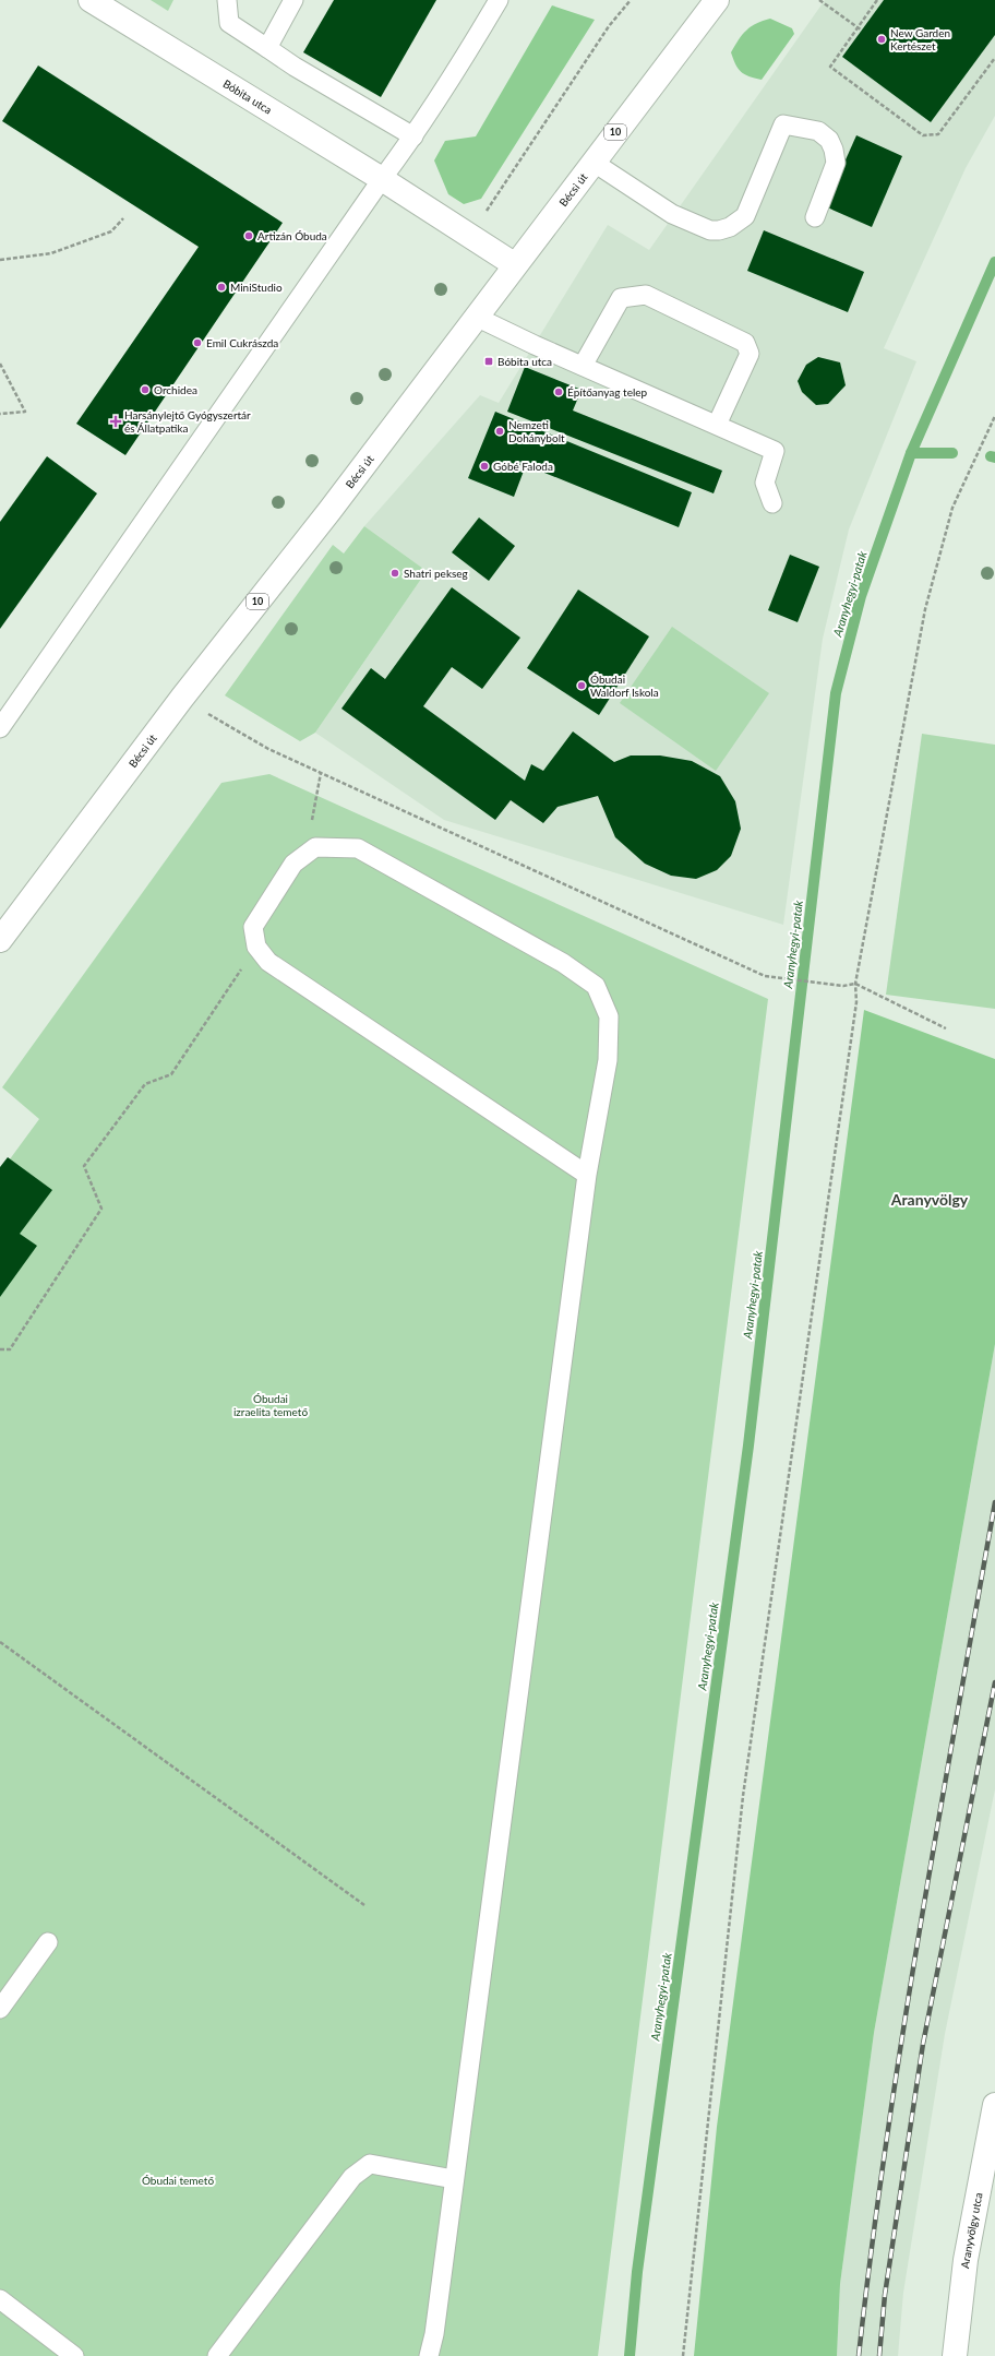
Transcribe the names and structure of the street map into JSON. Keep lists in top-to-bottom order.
{
  "streets": {
    "main road": [
      "Bóbita utca",
      "10",
      "Bécsi út",
      "Aranyvölgy utca"
    ]
  },
  "crossings": [
    ["Bóbita utca", "Bécsi út"]
  ],
  "districts": ["Aranyvölgy"],
  "water": ["Aranyhegyi-patak"],
  "parks": ["Óbudai izraelita temető", "Óbudai temető"],
  "places": {
    "other": [
      "New Garden Kertészet",
      "Artizán Óbuda",
      "MiniStudio",
      "Emil Cukrászda",
      "Orchidea",
      "Építőanyag telep",
      "Nemzeti Dohánybolt",
      "Góbé Faloda",
      "Shatri pekseg",
      "Óbudai Waldorf Iskola"
    ],
    "transit": ["Bóbita utca"],
    "health": ["Harsánylejtő Gyógyszertár és Állatpatika"]
  }
}
